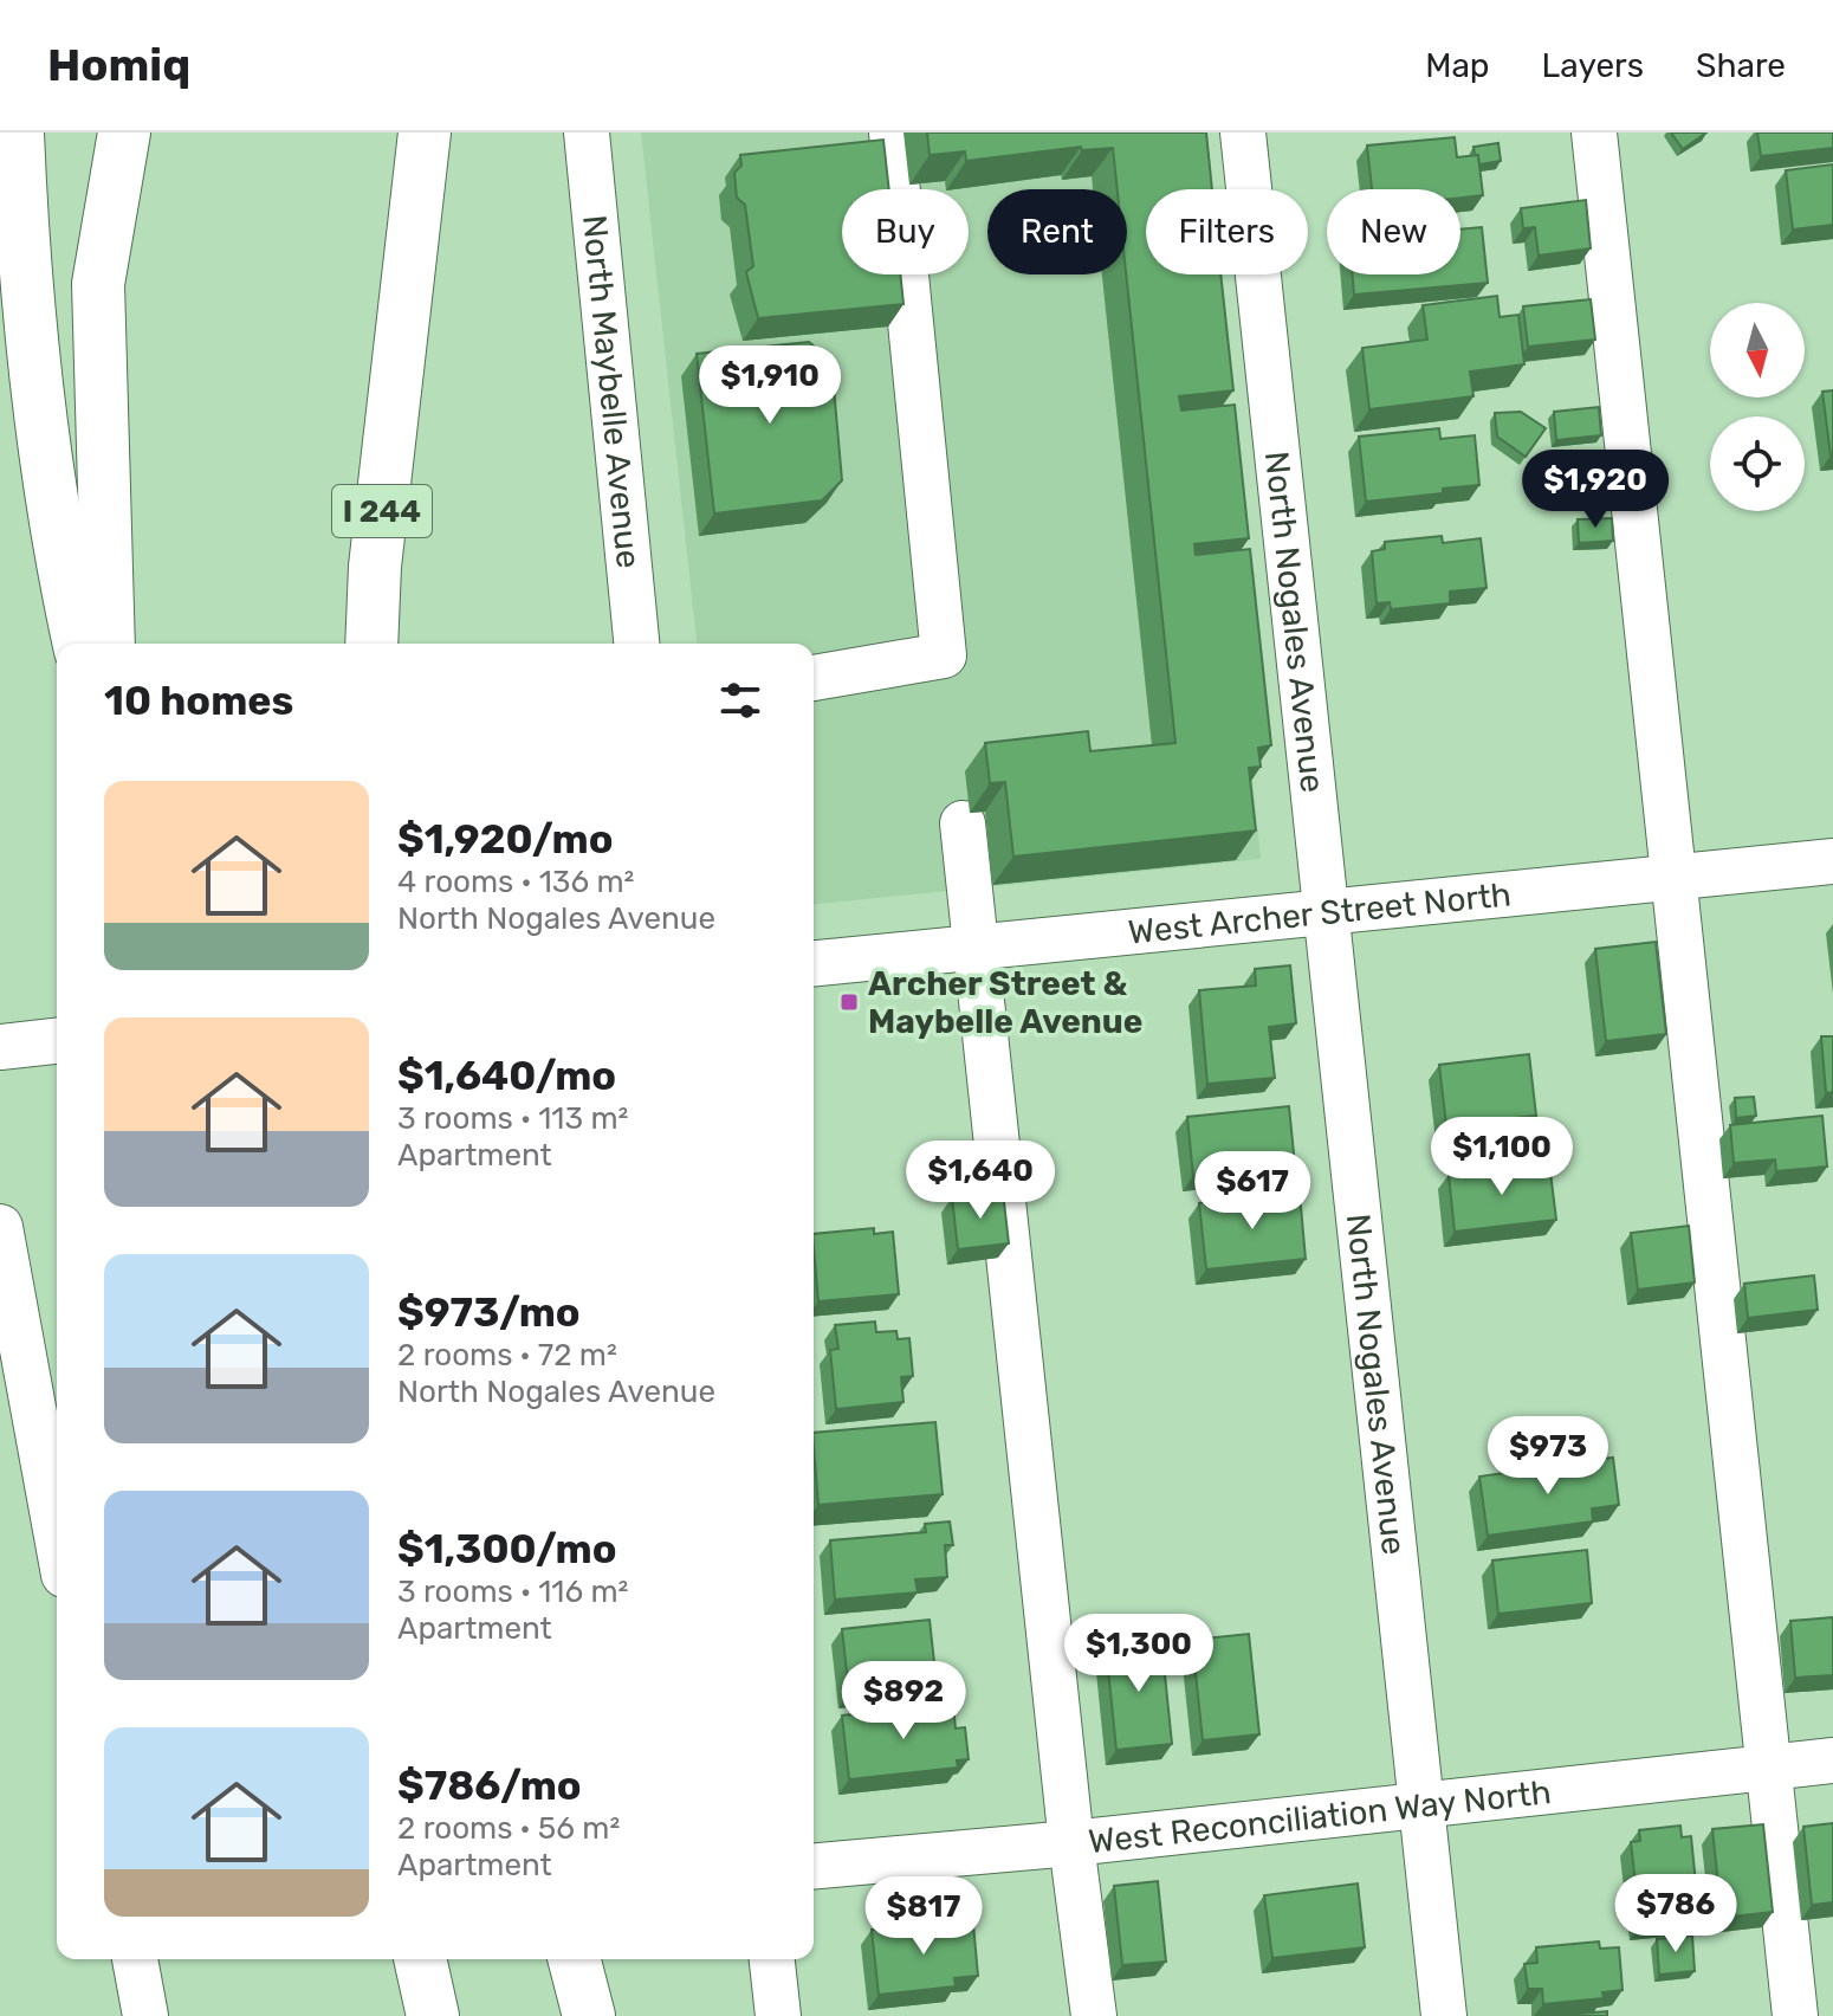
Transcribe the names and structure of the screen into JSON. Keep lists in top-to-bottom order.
{
  "streets": {
    "highway": ["I 244"],
    "street": [
      "North Maybelle Avenue",
      "North Nogales Avenue",
      "West Archer Street North",
      "West Reconciliation Way North"
    ]
  },
  "crossings": [
    ["North Nogales Avenue", "West Archer Street North"],
    ["North Nogales Avenue", "West Reconciliation Way North"]
  ],
  "places": {
    "transit": ["Archer Street & Maybelle Avenue"]
  },
  "north": "bottom",
  "page": {
    "header": "Homiq",
    "nav": ["Map", "Layers", "Share"],
    "chip": [
      "Buy",
      "Rent",
      "Filters",
      "New"
    ],
    "price": [
      "$1,910",
      "$1,920",
      "$1,100",
      "$1,640",
      "$617",
      "$973",
      "$1,300",
      "$892",
      "$786",
      "$817"
    ],
    "heading": "10 homes",
    "list": [
      {
        "name": "$1,920/mo",
        "note": "4 rooms · 136 m² · North Nogales Avenue"
      },
      {
        "name": "$1,640/mo",
        "note": "3 rooms · 113 m² · Apartment"
      },
      {
        "name": "$973/mo",
        "note": "2 rooms · 72 m² · North Nogales Avenue"
      },
      {
        "name": "$1,300/mo",
        "note": "3 rooms · 116 m² · Apartment"
      },
      {
        "name": "$786/mo",
        "note": "2 rooms · 56 m² · Apartment"
      }
    ]
  }
}
